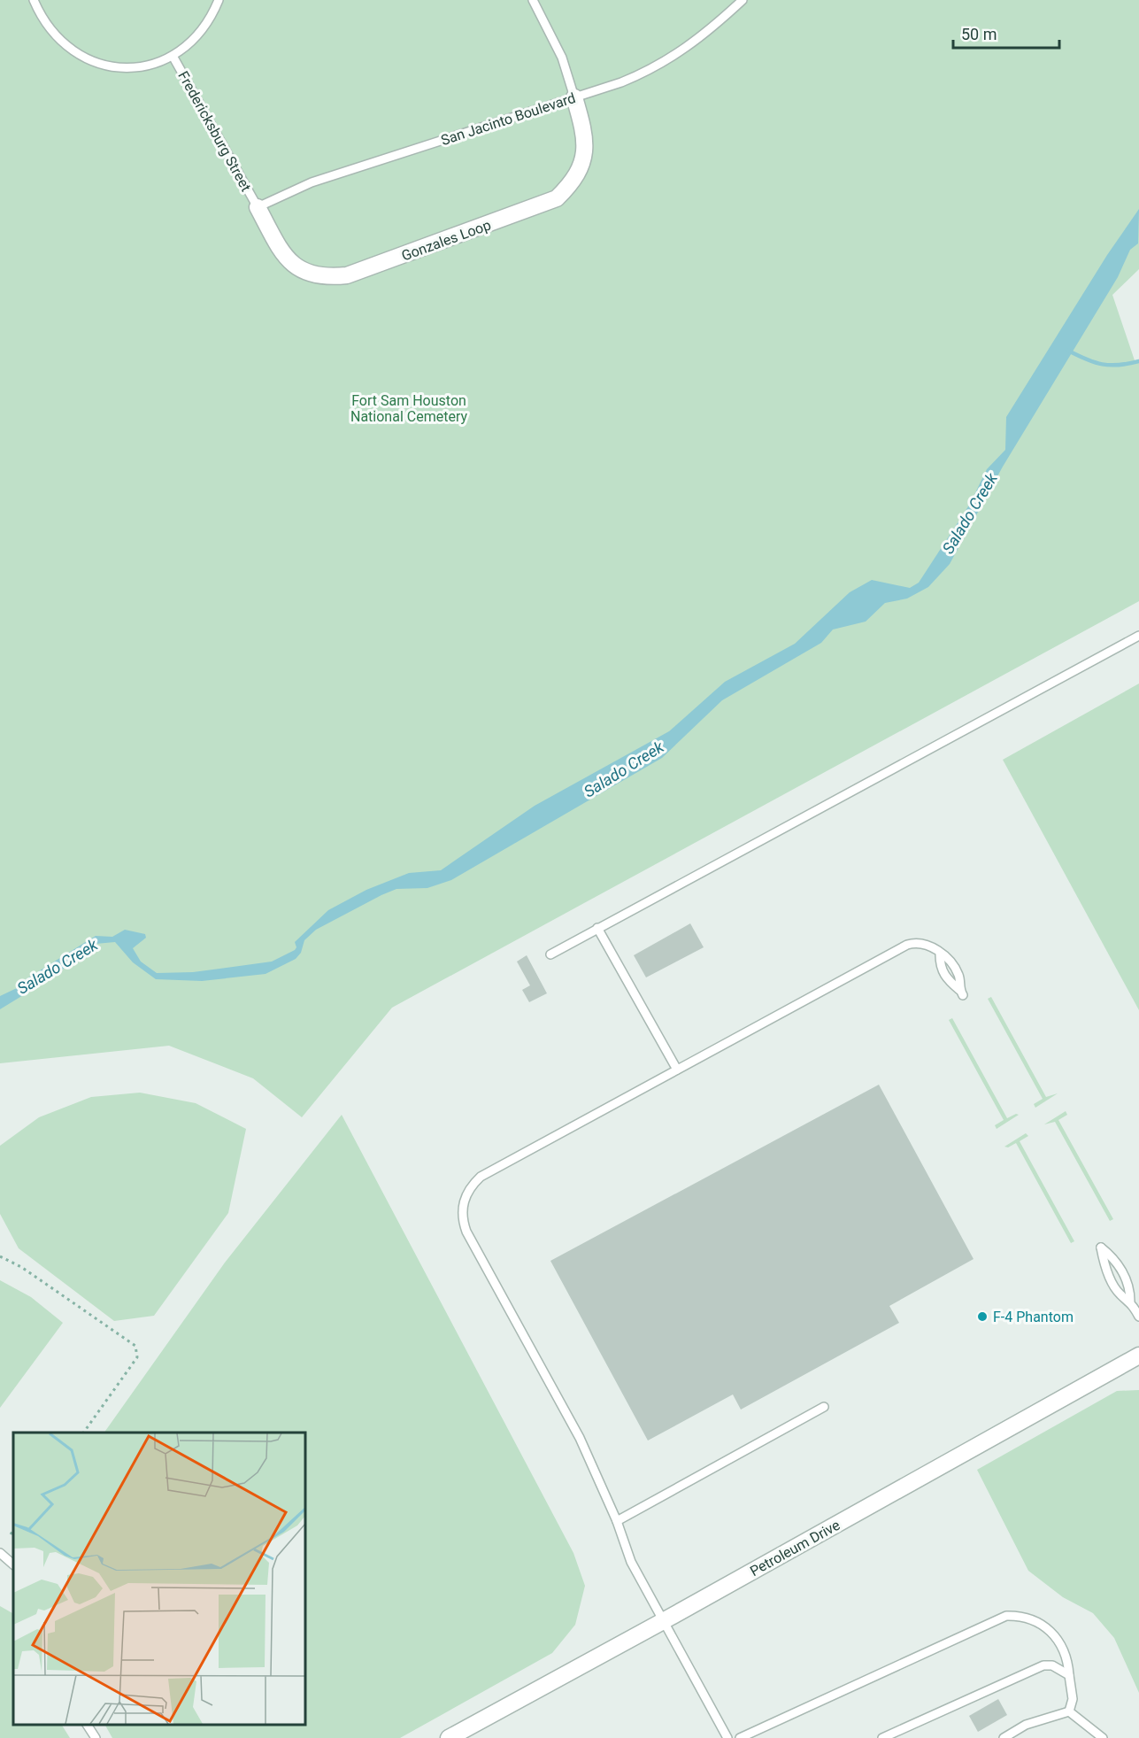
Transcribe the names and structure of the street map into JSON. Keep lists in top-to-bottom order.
{
  "streets": {
    "street": ["Gonzales Loop", "Petroleum Drive"],
    "lane": ["San Jacinto Boulevard", "Fredericksburg Street"]
  },
  "crossings": [
    ["San Jacinto Boulevard", "Fredericksburg Street"],
    ["San Jacinto Boulevard", "Gonzales Loop"],
    ["Fredericksburg Street", "Gonzales Loop"]
  ],
  "water": ["Salado Creek"],
  "parks": ["Fort Sam Houston National Cemetery"],
  "places": ["F-4 Phantom"],
  "scale_bar": "50 m"
}
